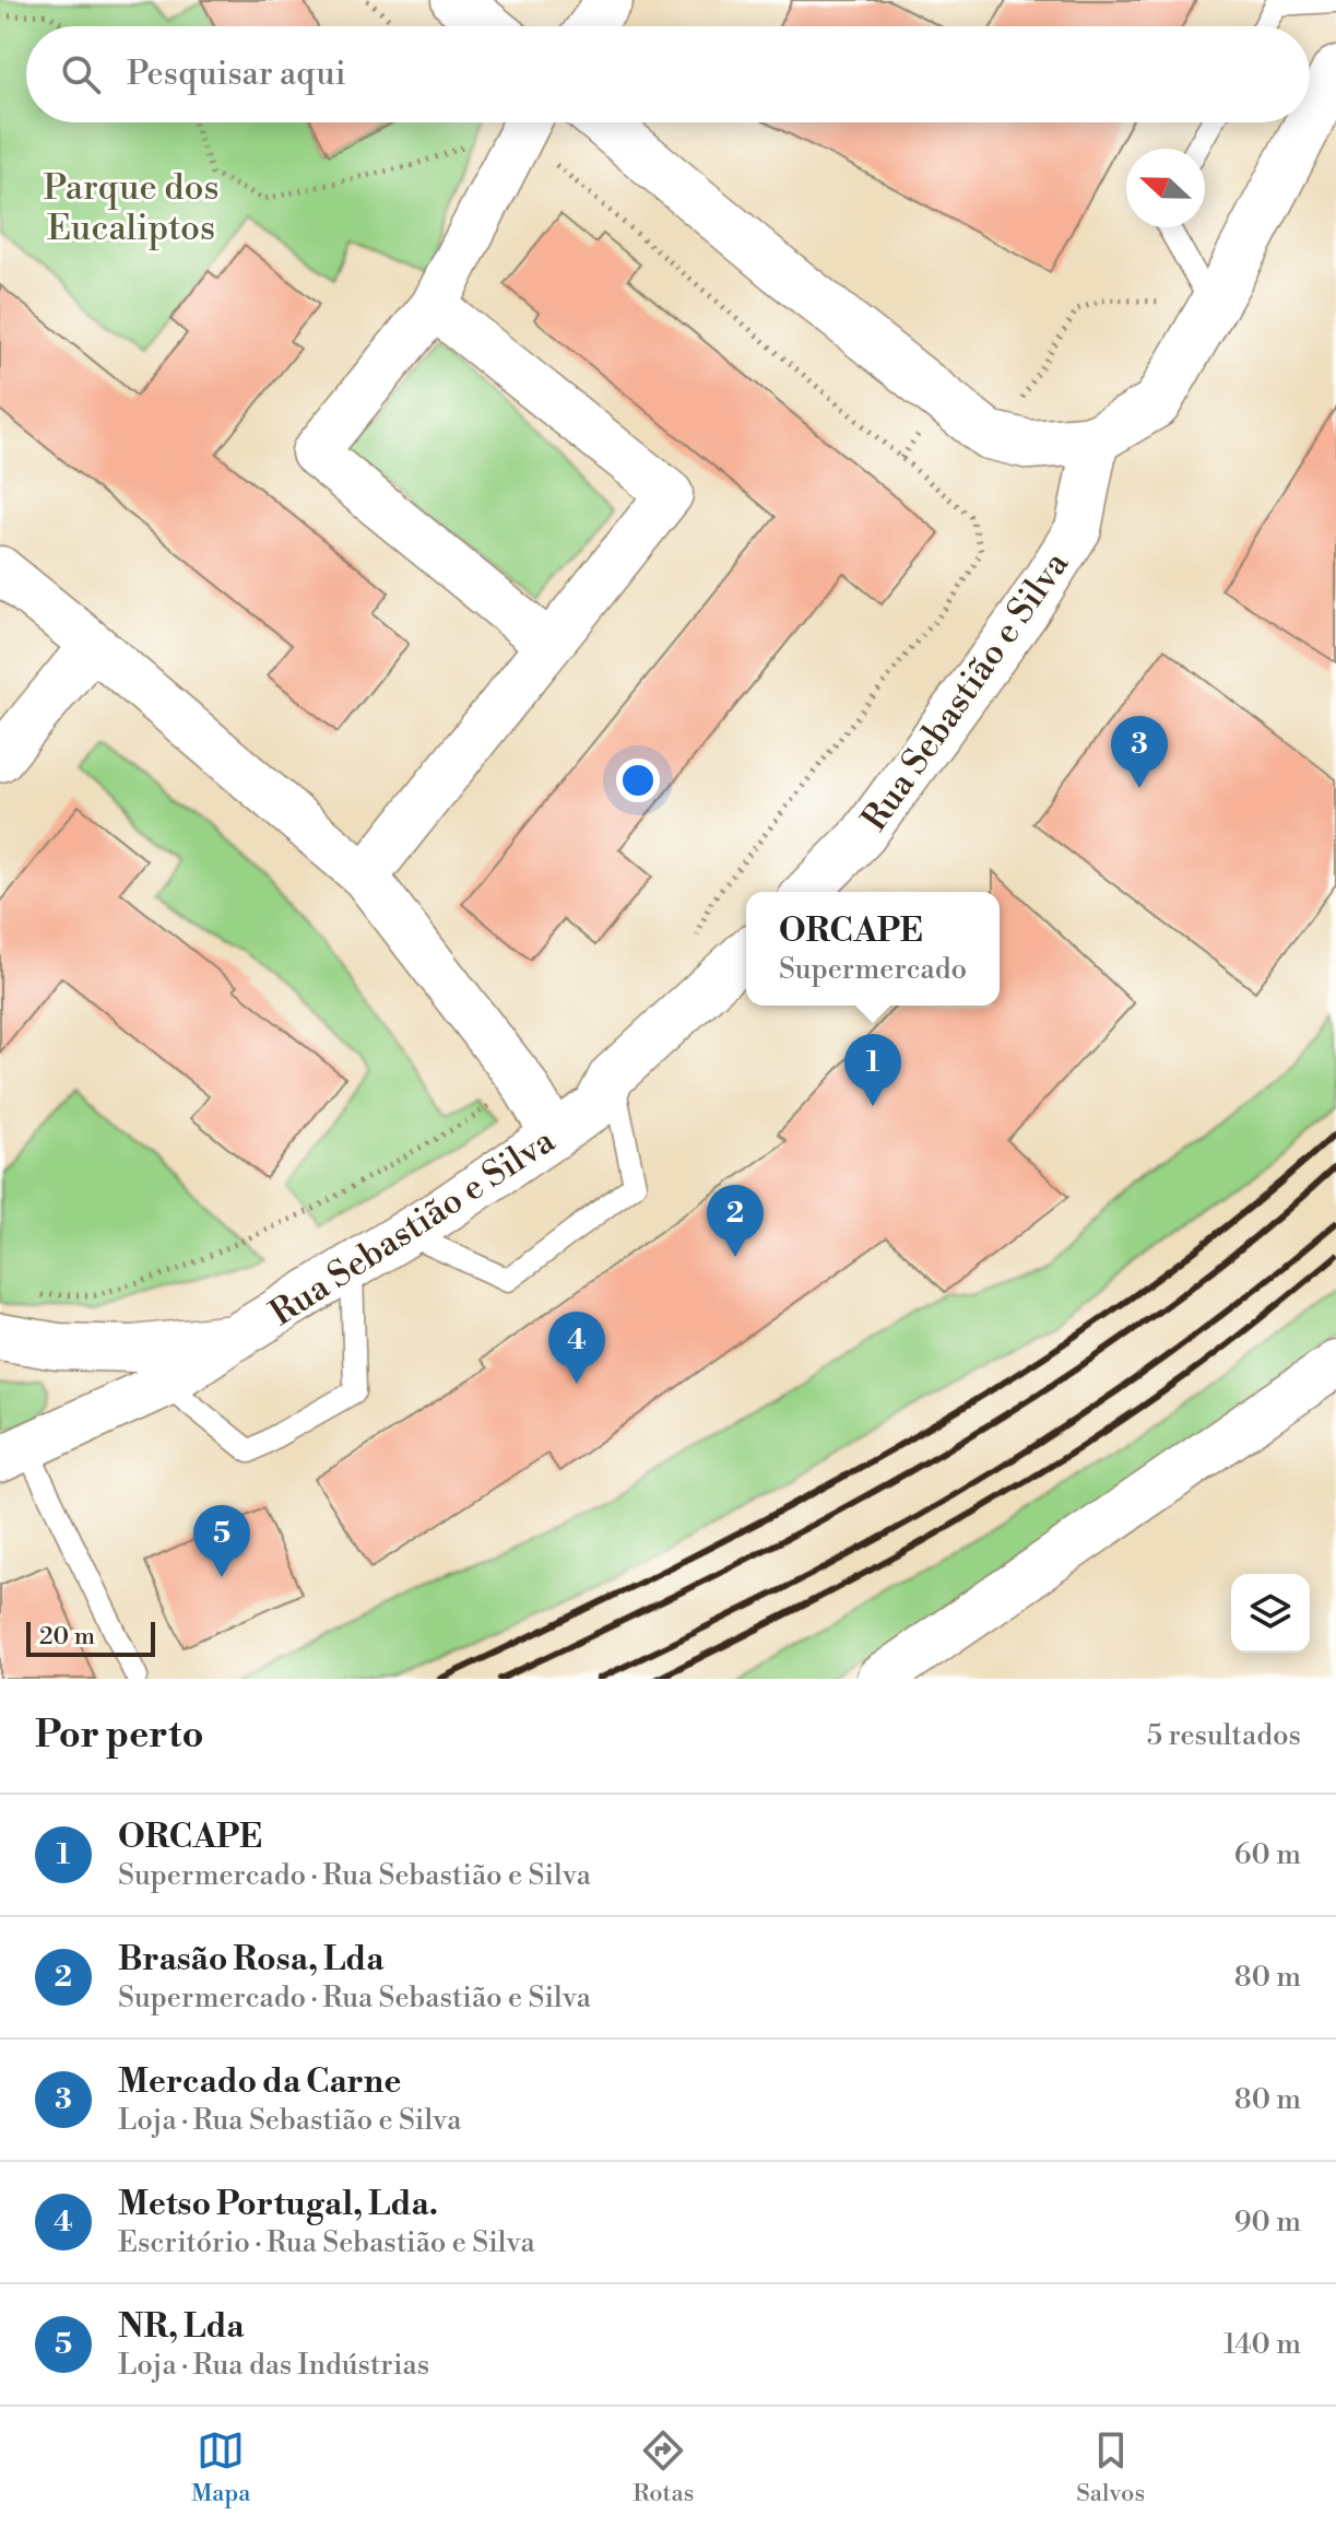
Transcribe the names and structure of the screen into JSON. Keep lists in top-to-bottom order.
{
  "streets": {
    "street": ["Rua Sebastião e Silva"]
  },
  "parks": ["Parque dos Eucaliptos"],
  "scale_bar": "20 m",
  "north": "left",
  "page": {
    "search": "Pesquisar aqui",
    "pins": [
      "3",
      "1",
      "2",
      "4",
      "5"
    ],
    "popup": ["ORCAPE", "Supermercado"],
    "scale": "20 m",
    "heading": ["Por perto", "5 resultados"],
    "list": [
      {
        "mark": "1",
        "name": "ORCAPE",
        "note": "Supermercado · Rua Sebastião e Silva",
        "value": "60 m"
      },
      {
        "mark": "2",
        "name": "Brasão Rosa, Lda",
        "note": "Supermercado · Rua Sebastião e Silva",
        "value": "80 m"
      },
      {
        "mark": "3",
        "name": "Mercado da Carne",
        "note": "Loja · Rua Sebastião e Silva",
        "value": "80 m"
      },
      {
        "mark": "4",
        "name": "Metso Portugal, Lda.",
        "note": "Escritório · Rua Sebastião e Silva",
        "value": "90 m"
      },
      {
        "mark": "5",
        "name": "NR, Lda",
        "note": "Loja · Rua das Indústrias",
        "value": "140 m"
      }
    ],
    "nav": ["Mapa", "Rotas", "Salvos"]
  }
}
